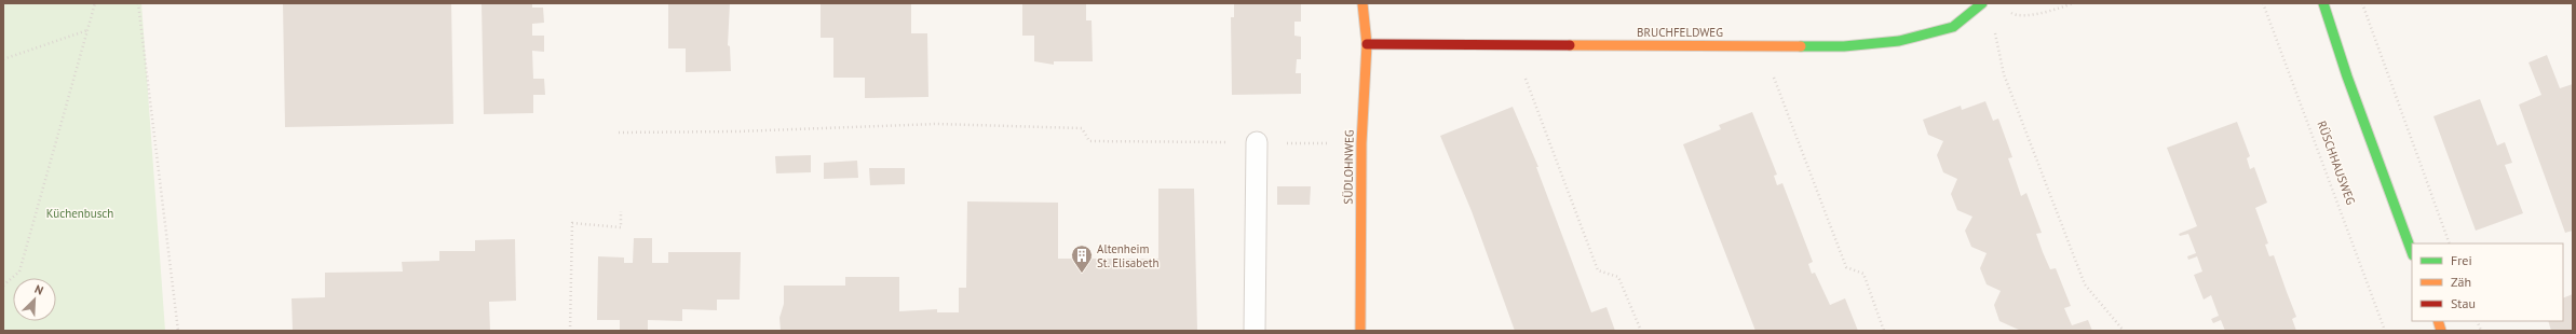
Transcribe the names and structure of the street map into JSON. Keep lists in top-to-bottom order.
{
  "streets": {
    "street": ["BRUCHFELDWEG", "SÜDLOHNWEG"],
    "path": ["RÜSCHHAUSWEG"]
  },
  "crossings": [
    ["BRUCHFELDWEG", "SÜDLOHNWEG"]
  ],
  "parks": ["Küchenbusch"],
  "places": {
    "building": ["Altenheim St. Elisabeth"]
  },
  "legend": ["Frei", "Zäh", "Stau"],
  "north": "top right"
}
